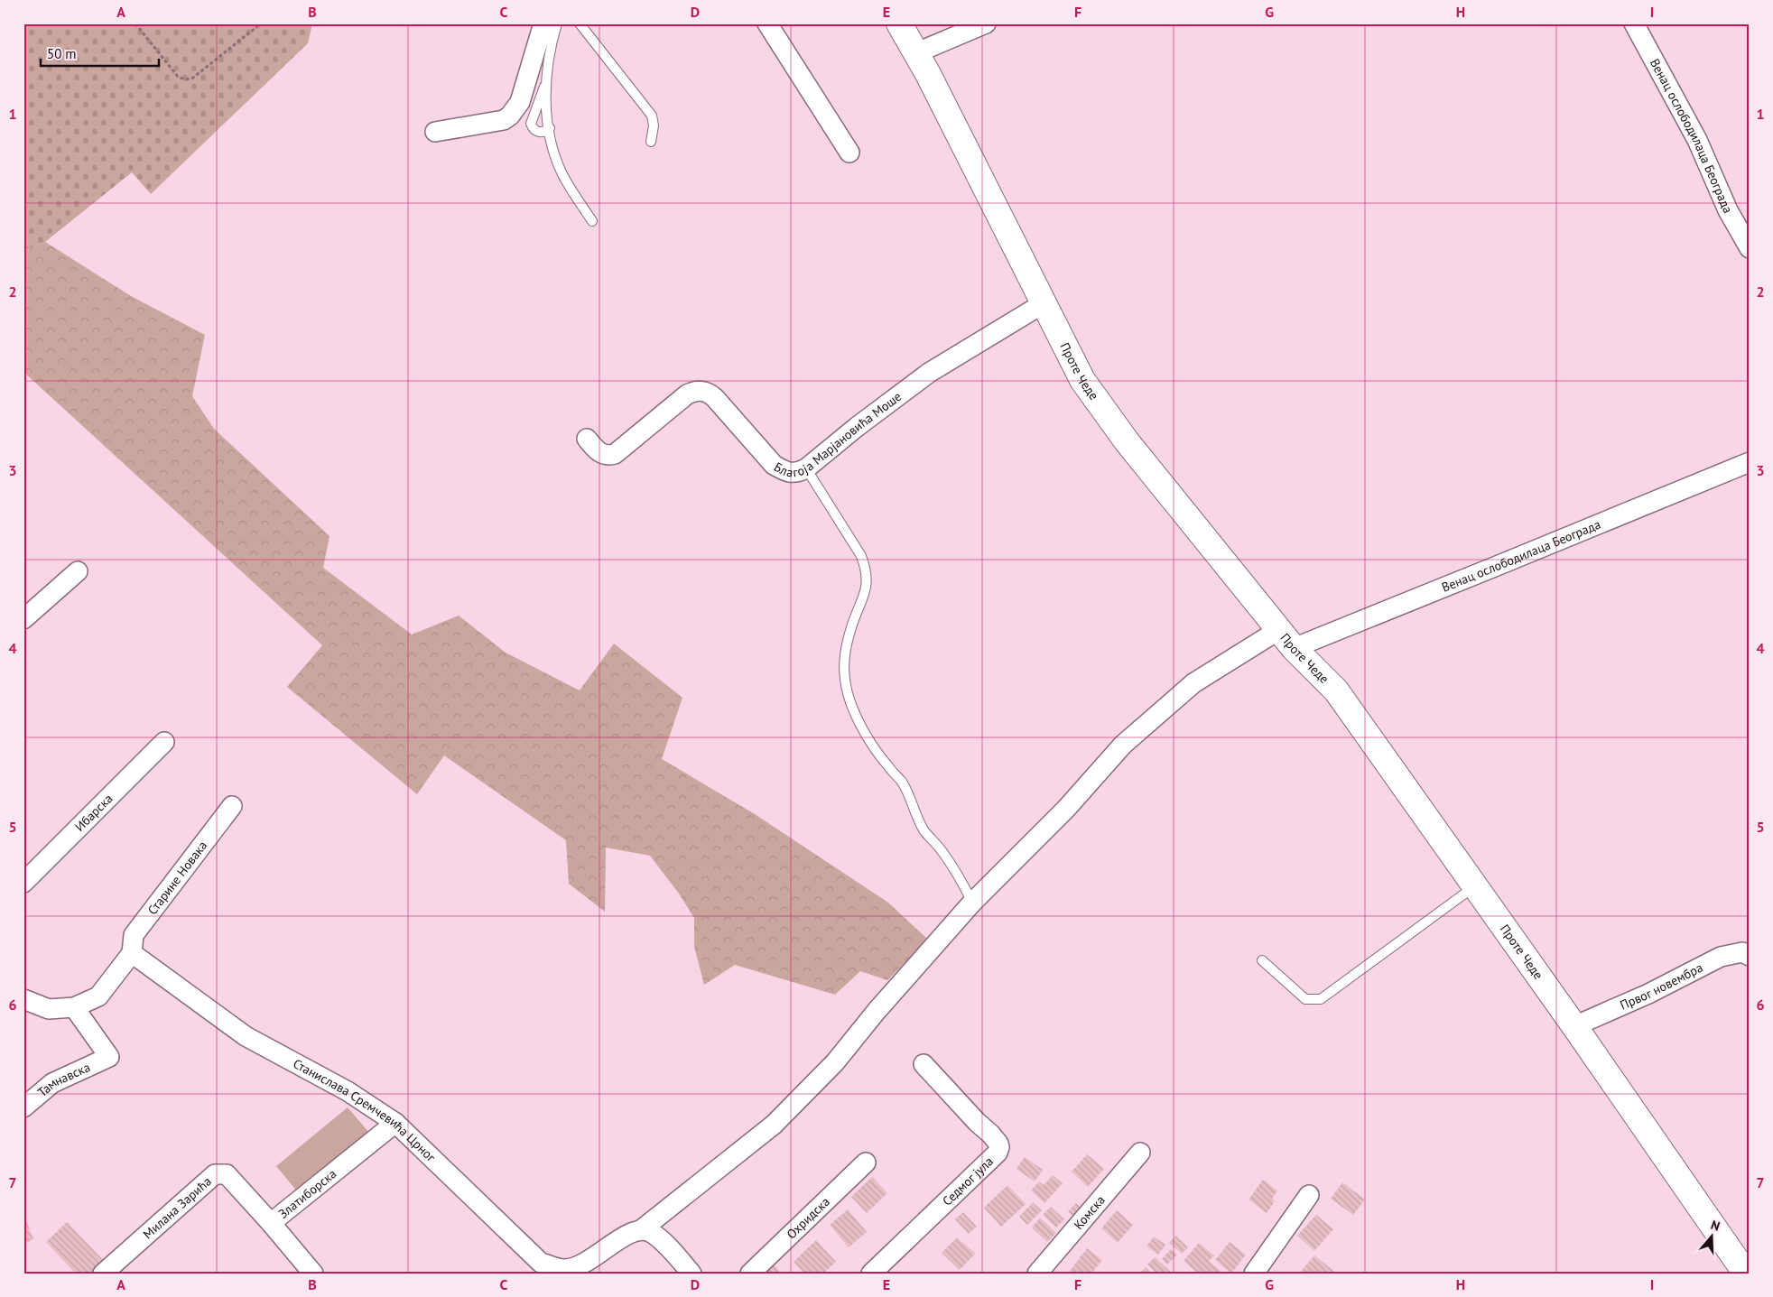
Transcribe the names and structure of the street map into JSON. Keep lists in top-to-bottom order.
{
  "streets": {
    "street": [
      "Венац ослободилаца Београда",
      "Проте Чеде",
      "Благоја Марјановића Моше",
      "Ибарска",
      "Старине Новака",
      "Првог новембра",
      "Тамнавска",
      "Станислава Сремчевића Црног",
      "Седмог јула",
      "Златиборска",
      "Милана Зарића",
      "Комска",
      "Охридска"
    ]
  },
  "crossings": [
    ["Венац ослободилаца Београда", "Проте Чеде"],
    ["Венац ослободилаца Београда", "Станислава Сремчевића Црног"],
    ["Проте Чеде", "Благоја Марјановића Моше"],
    ["Проте Чеде", "Првог новембра"],
    ["Старине Новака", "Станислава Сремчевића Црног"],
    ["Станислава Сремчевића Црног", "Златиборска"],
    ["Златиборска", "Милана Зарића"]
  ],
  "scale_bar": "50 m",
  "north": "top",
  "grid": {
    "columns": [
      "A",
      "B",
      "C",
      "D",
      "E",
      "F",
      "G",
      "H",
      "I"
    ],
    "rows": [
      "1",
      "2",
      "3",
      "4",
      "5",
      "6",
      "7"
    ]
  }
}
